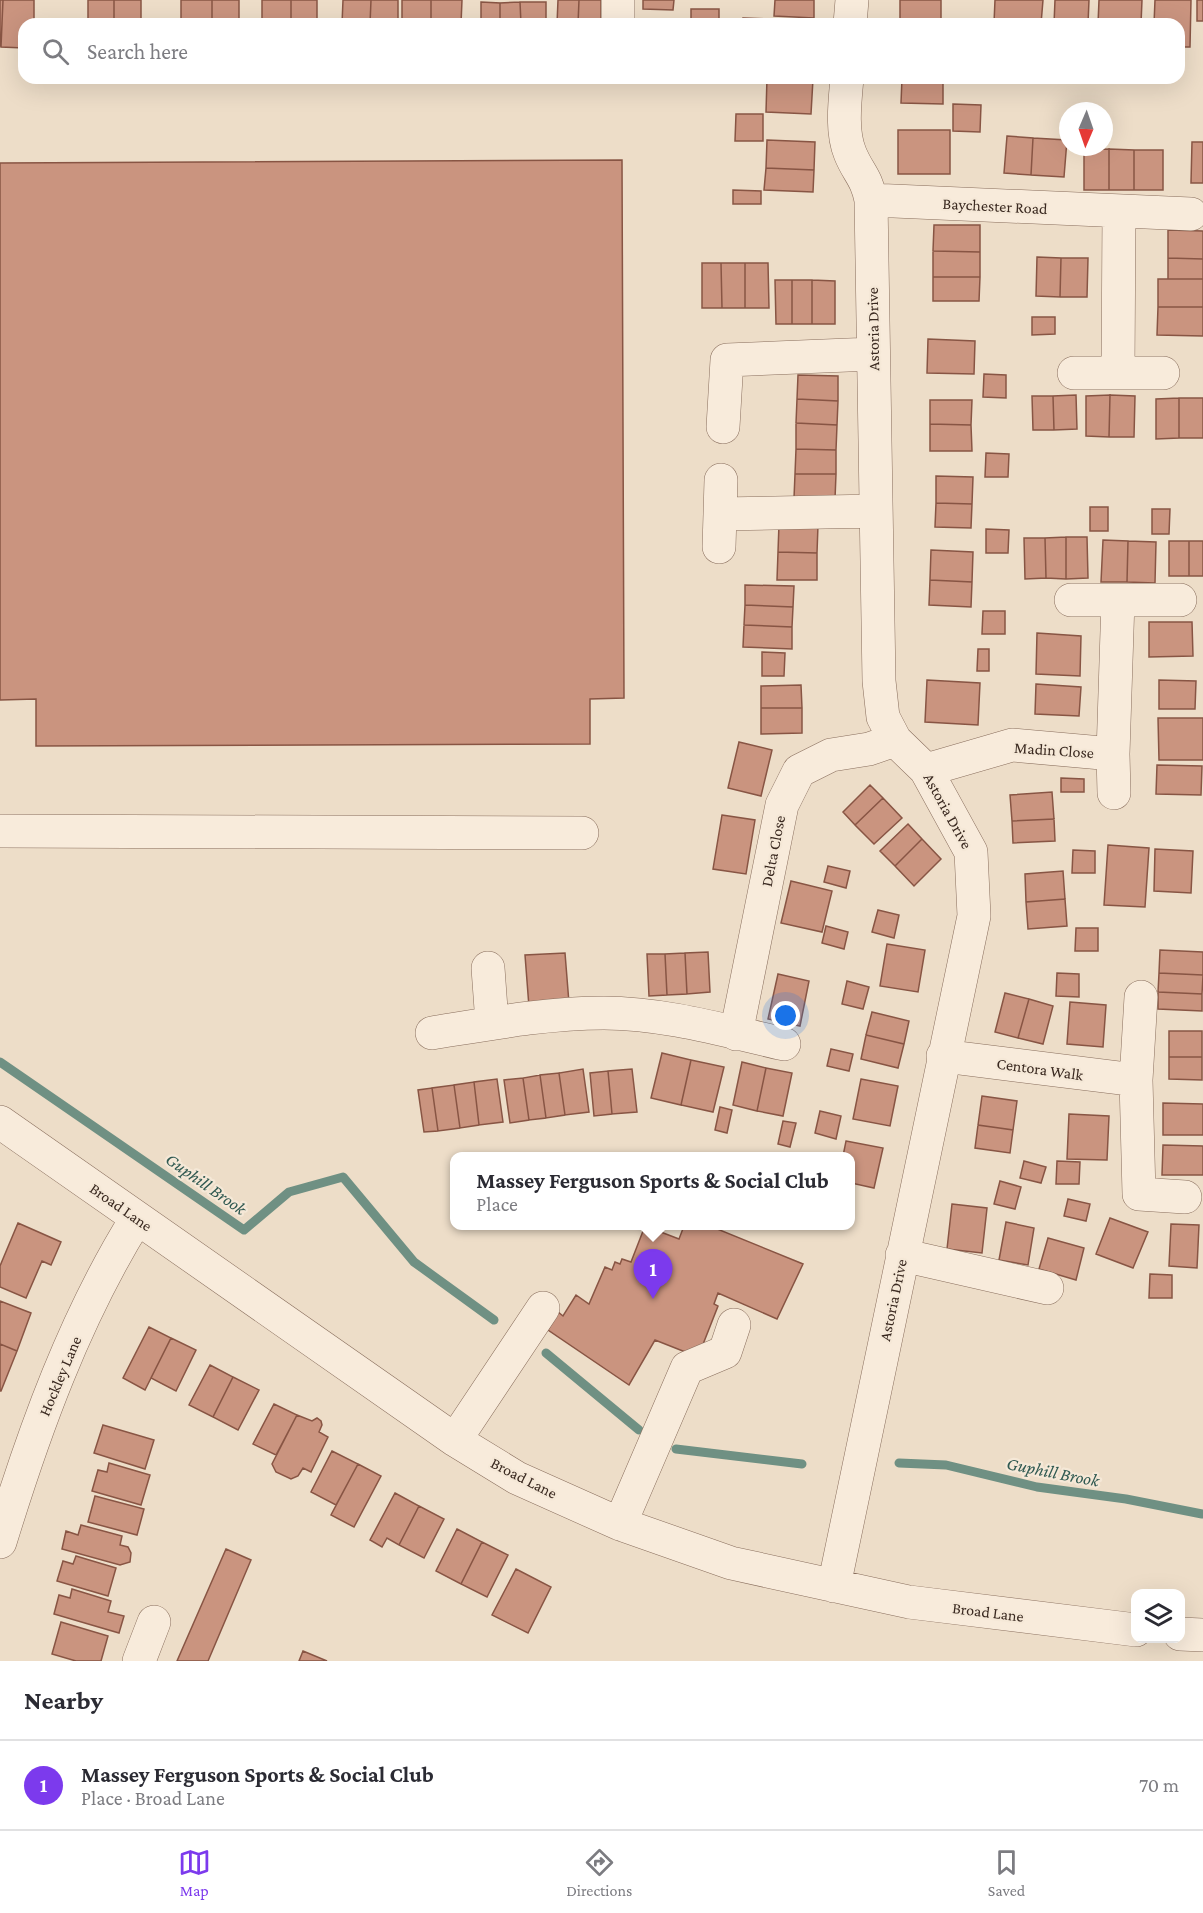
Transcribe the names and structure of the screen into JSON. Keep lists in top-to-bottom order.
{
  "streets": {
    "street": [
      "Baychester Road",
      "Astoria Drive",
      "Madin Close",
      "Delta Close",
      "Centora Walk",
      "Broad Lane",
      "Hockley Lane"
    ]
  },
  "crossings": [
    ["Baychester Road", "Astoria Drive"],
    ["Astoria Drive", "Madin Close"],
    ["Astoria Drive", "Delta Close"],
    ["Astoria Drive", "Centora Walk"],
    ["Astoria Drive", "Broad Lane"],
    ["Broad Lane", "Hockley Lane"]
  ],
  "water": ["Guphill Brook"],
  "north": "bottom",
  "page": {
    "search": "Search here",
    "popup": ["Massey Ferguson Sports & Social Club", "Place"],
    "pins": "1",
    "heading": "Nearby",
    "list": [
      {
        "mark": "1",
        "name": "Massey Ferguson Sports & Social Club",
        "note": "Place · Broad Lane",
        "value": "70 m"
      }
    ],
    "nav": ["Map", "Directions", "Saved"]
  }
}
